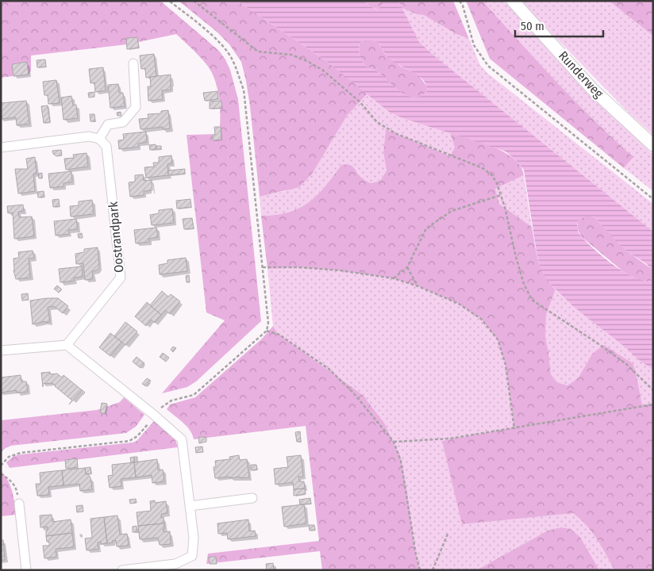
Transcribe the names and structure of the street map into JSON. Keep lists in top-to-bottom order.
{
  "streets": {
    "street": ["Runderweg", "Oostrandpark"]
  },
  "scale_bar": "50 m"
}
